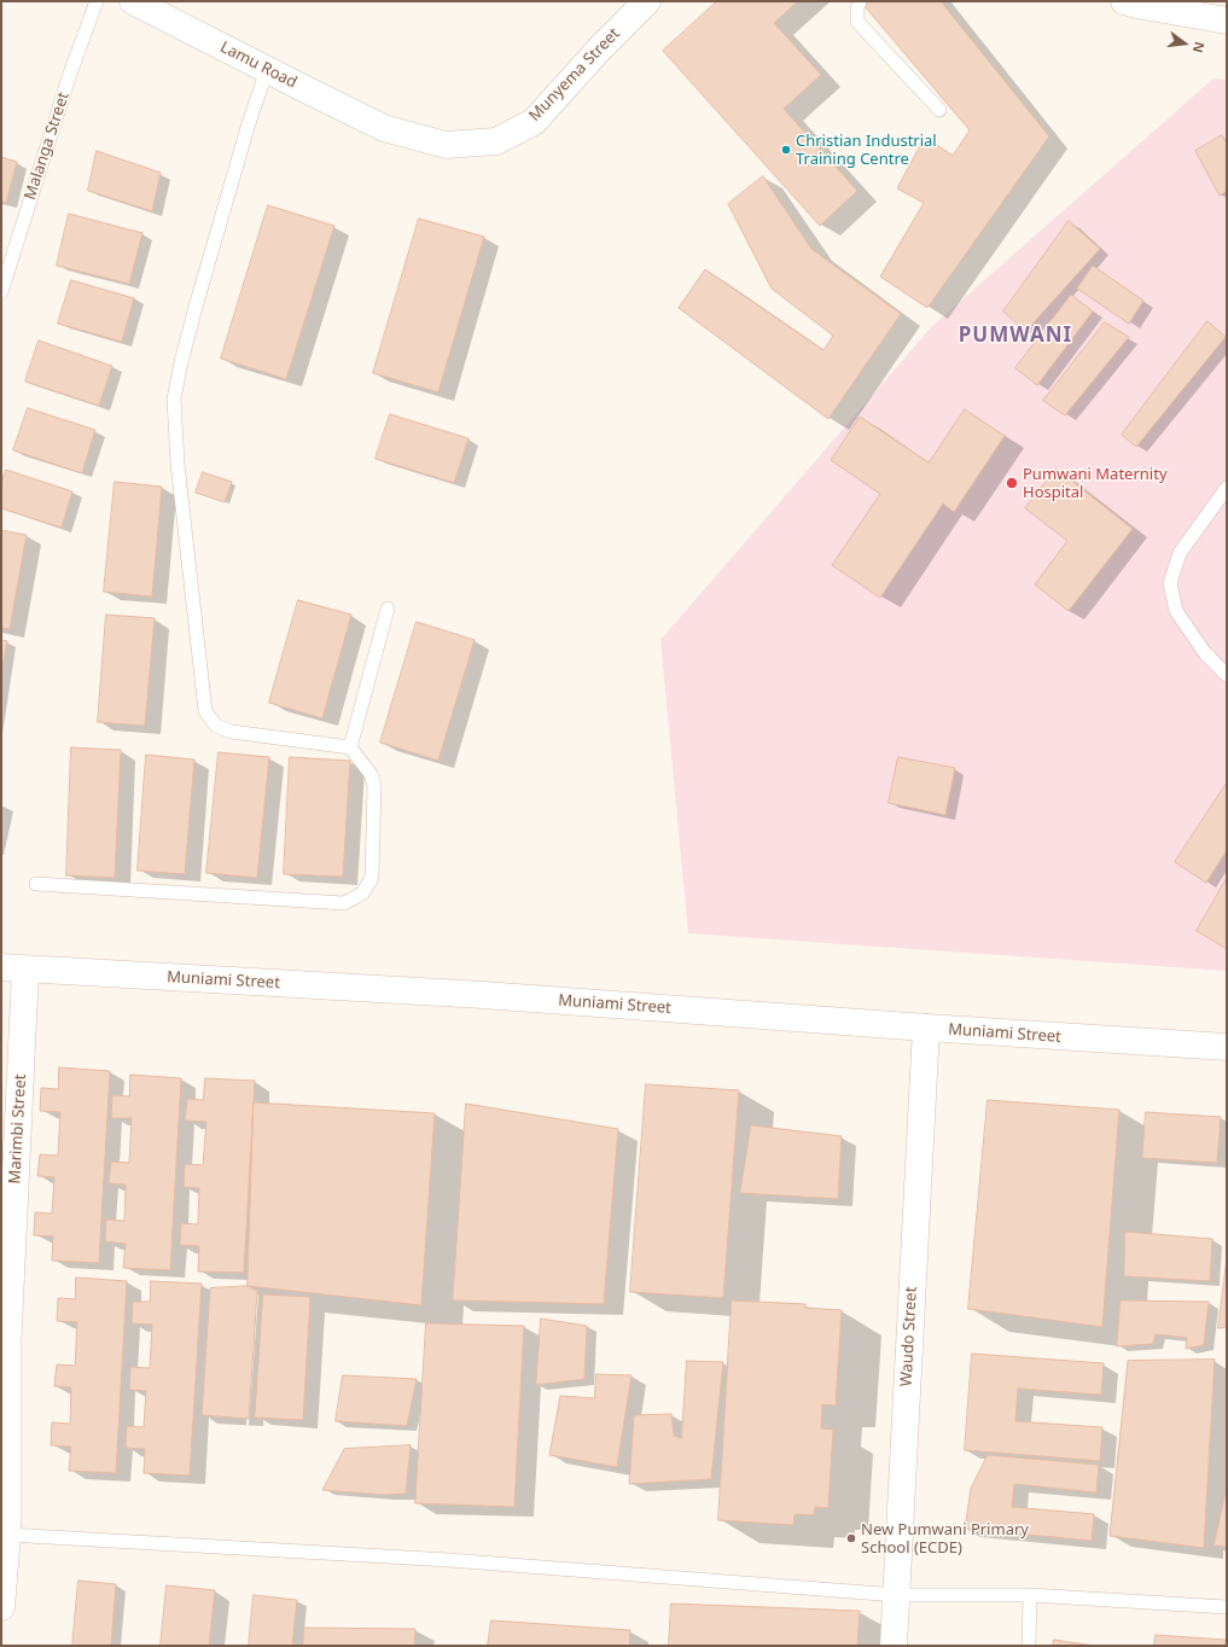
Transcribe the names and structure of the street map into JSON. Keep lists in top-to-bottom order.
{
  "streets": {
    "street": [
      "Lamu Road",
      "Munyema Street",
      "Muniami Street",
      "Marimbi Street",
      "Waudo Street"
    ],
    "lane": ["Malanga Street"]
  },
  "crossings": [
    ["Lamu Road", "Munyema Street"],
    ["Muniami Street", "Marimbi Street"],
    ["Muniami Street", "Waudo Street"]
  ],
  "districts": ["PUMWANI"],
  "places": ["Christian Industrial Training Centre", "Pumwani Maternity Hospital", "New Pumwani Primary School (ECDE)"],
  "north": "right"
}
